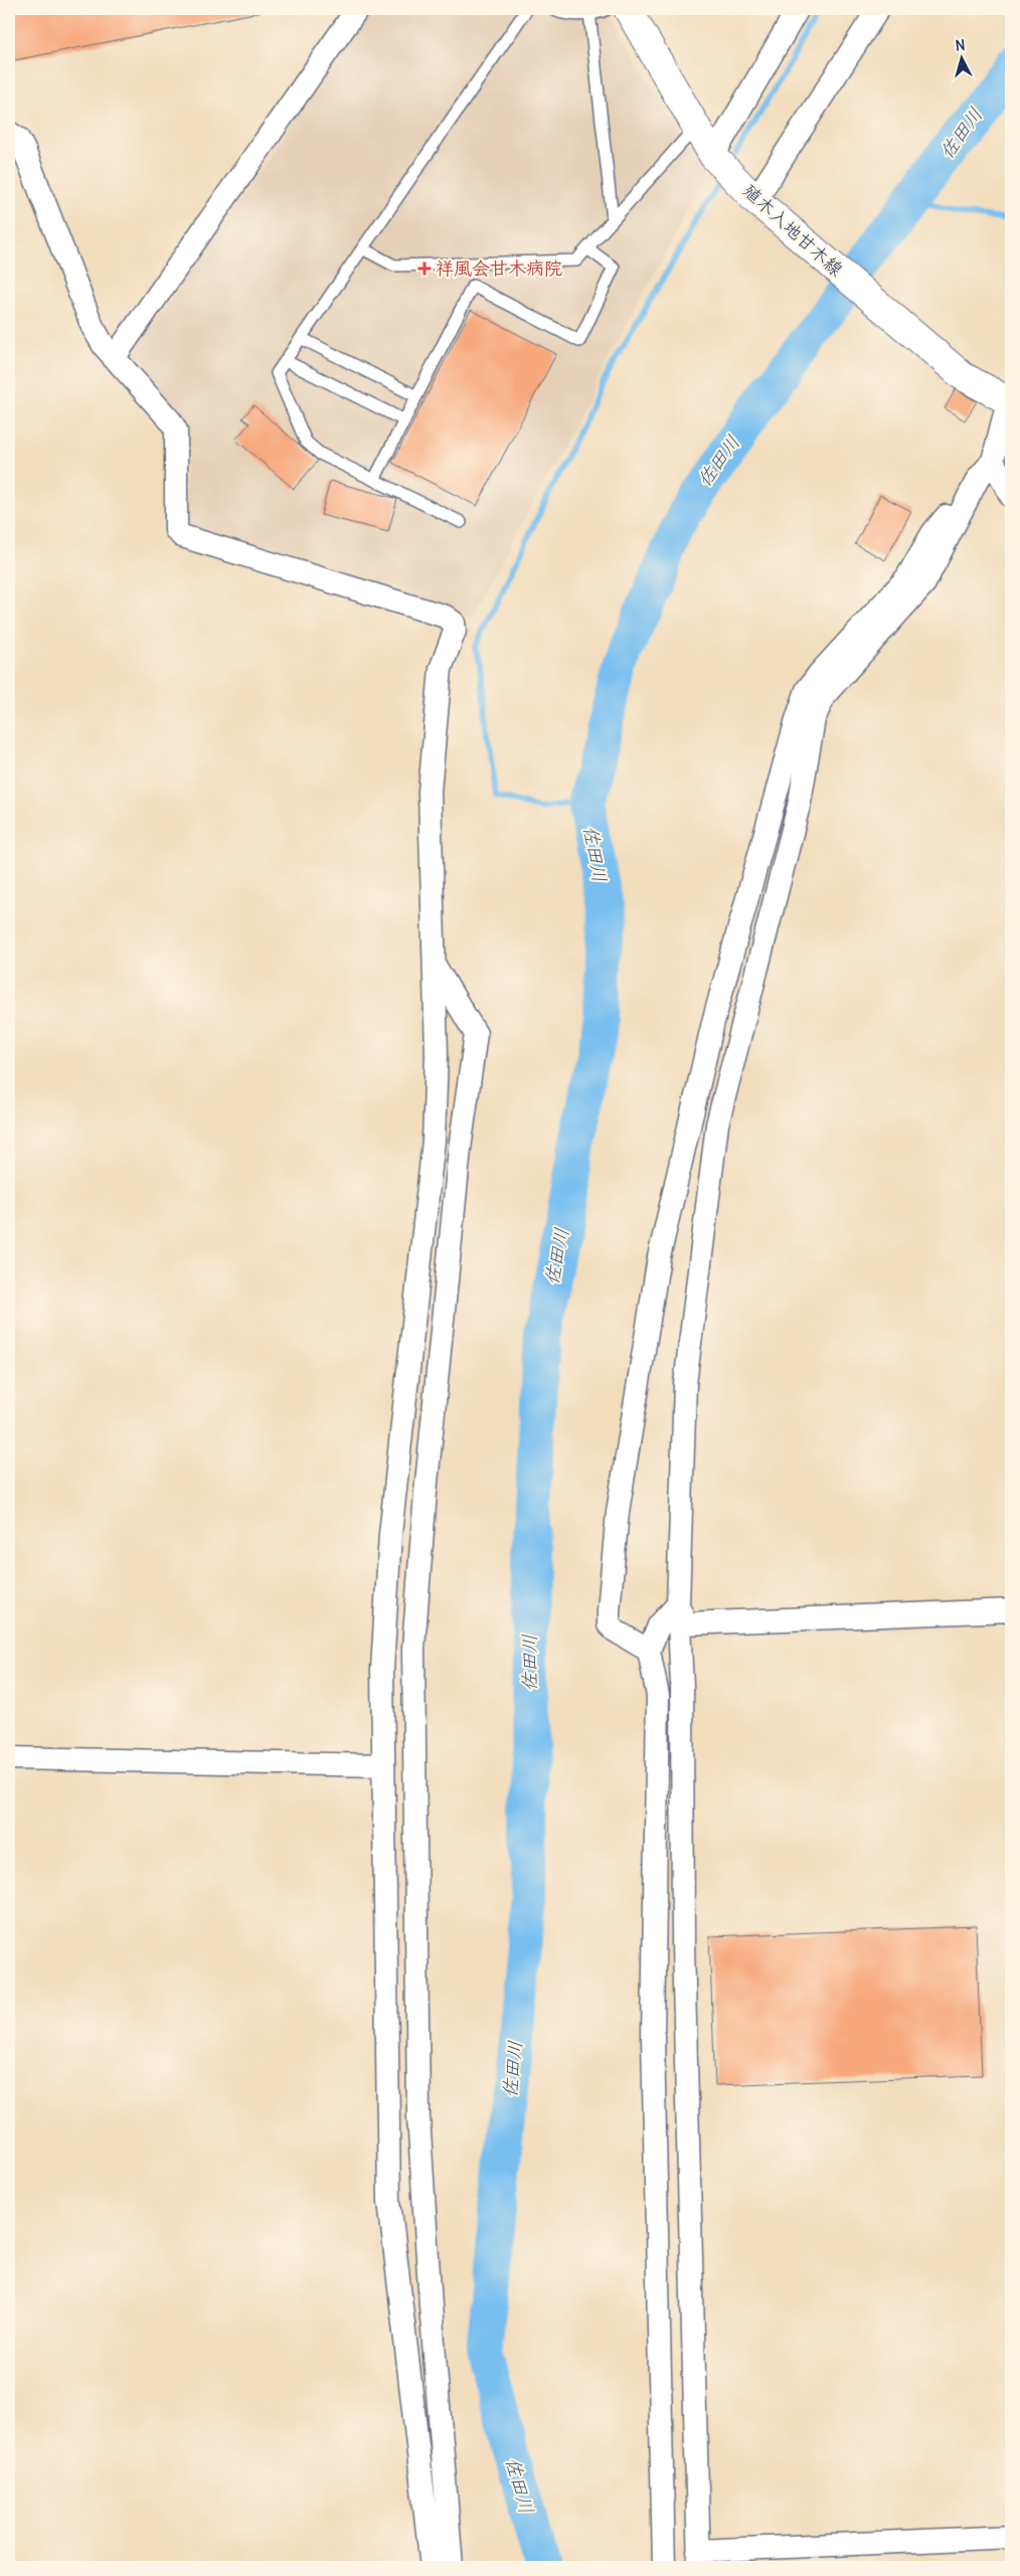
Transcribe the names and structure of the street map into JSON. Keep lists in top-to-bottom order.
{
  "streets": {
    "main road": ["殖木入地甘木線"]
  },
  "water": ["佐田川"],
  "places": {
    "health": ["祥風会甘木病院"]
  },
  "north": "top"
}
